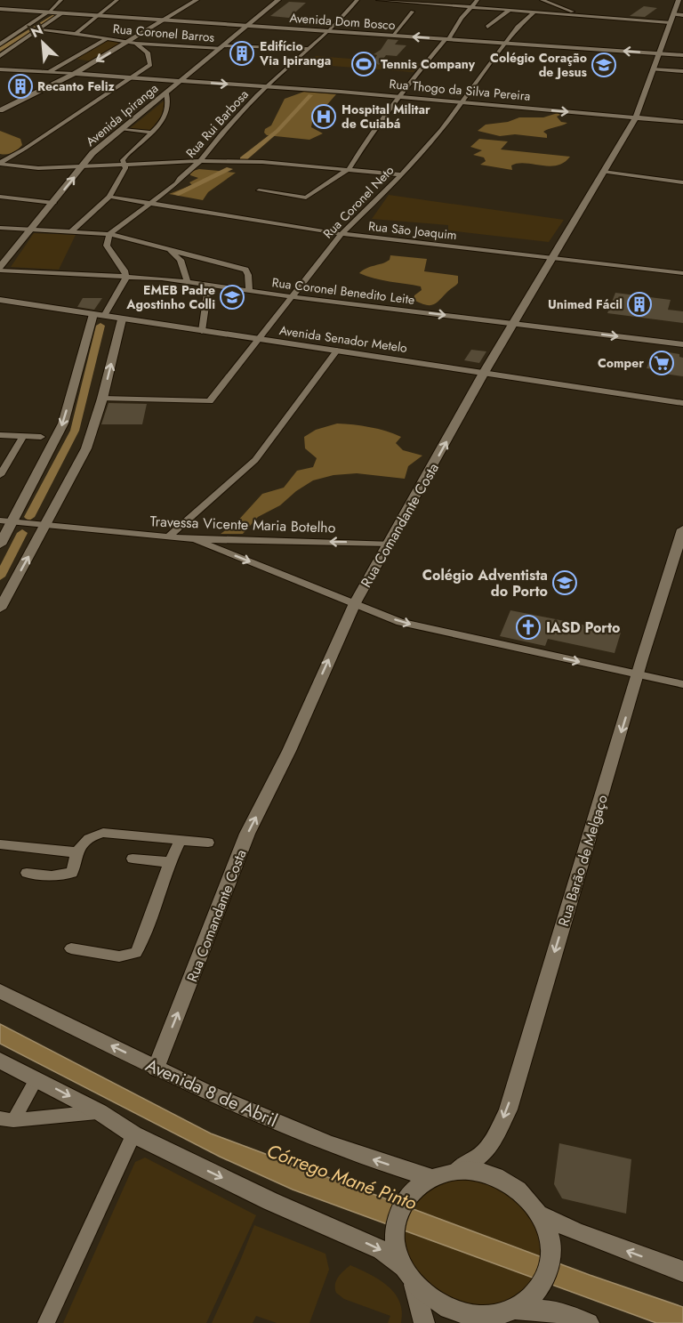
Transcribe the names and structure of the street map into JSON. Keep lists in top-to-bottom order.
{
  "streets": {
    "street": [
      "Avenida Dom Bosco",
      "Rua Coronel Barros",
      "Rua Thogo da Silva Pereira",
      "Avenida Ipiranga",
      "Rua Rui Barbosa",
      "Rua Coronel Neto",
      "Rua São Joaquim",
      "Rua Coronel Benedito Leite",
      "Avenida Senador Metelo",
      "Travessa Vicente Maria Botelho",
      "Rua Comandante Costa",
      "Rua Barão de Melgaço",
      "Avenida 8 de Abril"
    ]
  },
  "crossings": [
    ["Avenida Dom Bosco", "Avenida Ipiranga"],
    ["Avenida Dom Bosco", "Rua Rui Barbosa"],
    ["Avenida Dom Bosco", "Rua Coronel Neto"],
    ["Avenida Dom Bosco", "Rua Comandante Costa"],
    ["Rua Coronel Barros", "Avenida Ipiranga"],
    ["Rua Coronel Barros", "Rua Rui Barbosa"],
    ["Rua Thogo da Silva Pereira", "Avenida Ipiranga"],
    ["Rua Thogo da Silva Pereira", "Rua Rui Barbosa"],
    ["Rua Thogo da Silva Pereira", "Rua Coronel Neto"],
    ["Rua Thogo da Silva Pereira", "Rua Comandante Costa"],
    ["Avenida Ipiranga", "Rua Coronel Benedito Leite"],
    ["Rua Rui Barbosa", "Rua São Joaquim"],
    ["Rua Coronel Neto", "Rua São Joaquim"],
    ["Rua Coronel Neto", "Rua Coronel Benedito Leite"],
    ["Rua Coronel Neto", "Avenida Senador Metelo"],
    ["Rua São Joaquim", "Rua Comandante Costa"],
    ["Rua Coronel Benedito Leite", "Rua Comandante Costa"],
    ["Avenida Senador Metelo", "Rua Comandante Costa"],
    ["Travessa Vicente Maria Botelho", "Rua Comandante Costa"],
    ["Rua Comandante Costa", "Avenida 8 de Abril"],
    ["Rua Barão de Melgaço", "Avenida 8 de Abril"]
  ],
  "one_way": ["Rua Coronel Benedito Leite", "Rua Comandante Costa", "Rua Barão de Melgaço"],
  "water": ["Córrego Mané Pinto"],
  "places": {
    "building": ["Edifício Via Ipiranga", "Recanto Feliz", "Unimed Fácil"],
    "sports": ["Tennis Company"],
    "school or university": ["Colégio Coração de Jesus", "EMEB Padre Agostinho Colli", "Colégio Adventista do Porto"],
    "hospital": ["Hospital Militar de Cuiabá"],
    "supermarket": ["Comper"],
    "church": ["IASD Porto"]
  },
  "north": "top left"
}
